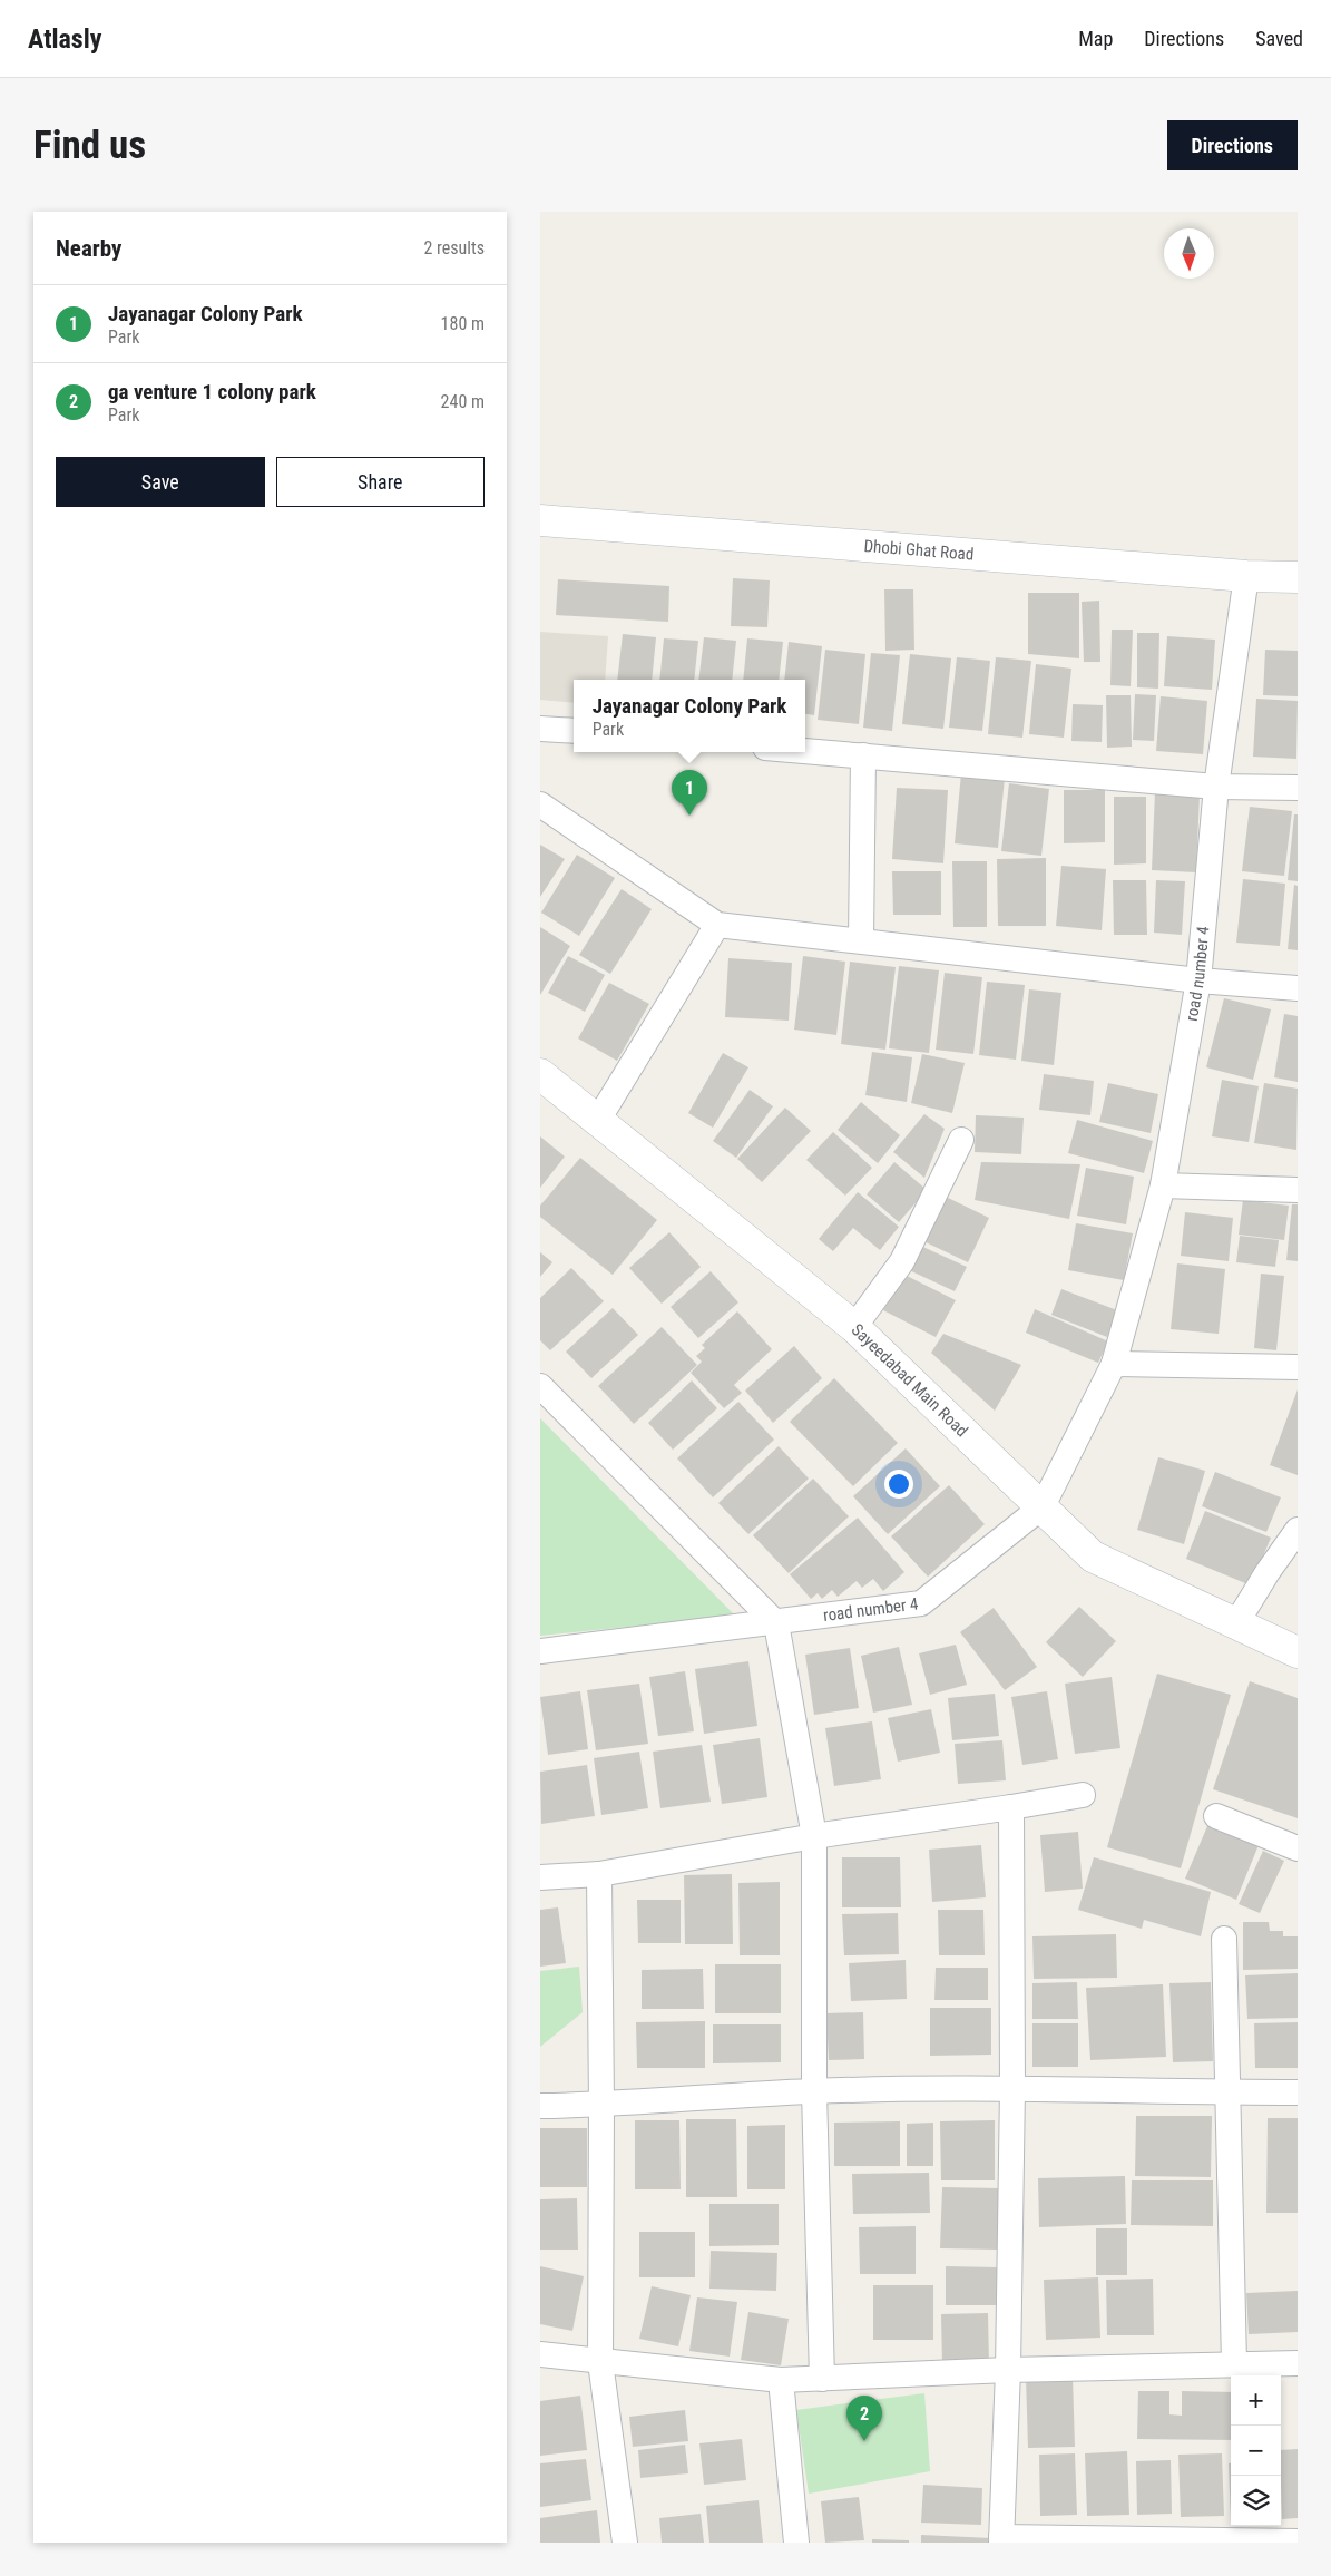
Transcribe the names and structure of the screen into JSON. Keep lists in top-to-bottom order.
{
  "streets": {
    "main road": ["Dhobi Ghat Road", "Sayeedabad Main Road"],
    "street": ["road number 4"]
  },
  "crossings": [
    ["Dhobi Ghat Road", "road number 4"],
    ["road number 4", "Sayeedabad Main Road"]
  ],
  "north": "bottom",
  "page": {
    "header": "Atlasly",
    "nav": ["Map", "Directions", "Saved"],
    "buttons": [
      "Directions",
      ["Save", "Share"]
    ],
    "title": "Find us",
    "heading": ["Nearby", "2 results"],
    "list": [
      {
        "mark": "1",
        "name": "Jayanagar Colony Park",
        "note": "Park",
        "value": "180 m"
      },
      {
        "mark": "2",
        "name": "ga venture 1 colony park",
        "note": "Park",
        "value": "240 m"
      }
    ],
    "popup": ["Jayanagar Colony Park", "Park"],
    "pins": ["1", "2"],
    "map_buttons": ["+", "−"]
  }
}
